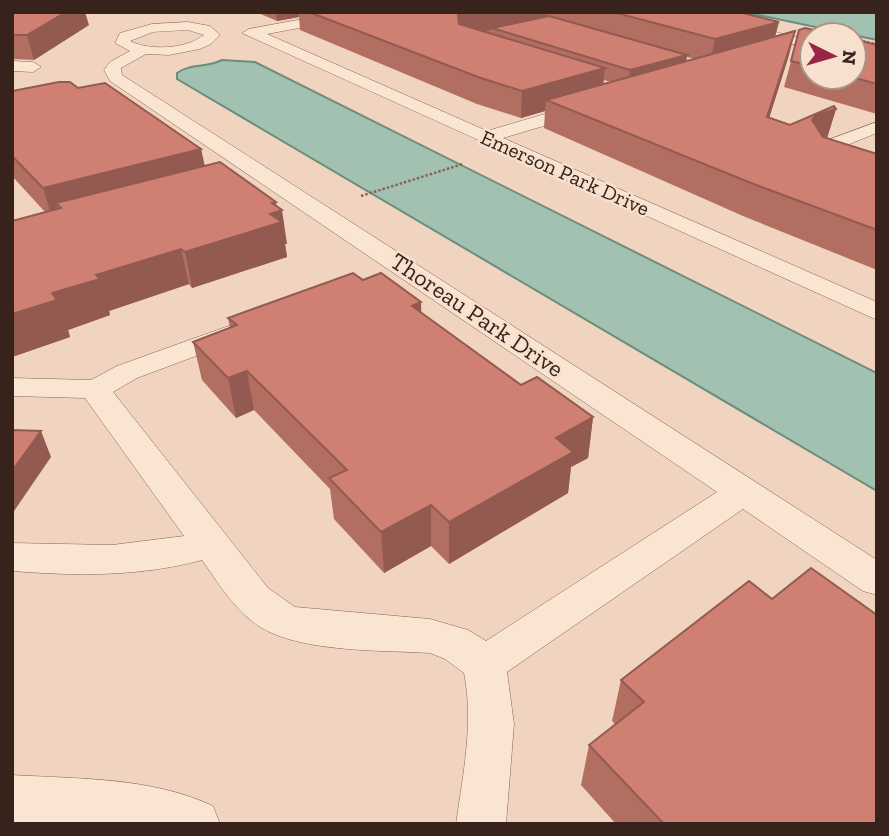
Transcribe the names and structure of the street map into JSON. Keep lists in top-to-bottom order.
{
  "streets": {
    "lane": ["Emerson Park Drive", "Thoreau Park Drive"]
  },
  "crossings": [
    ["Emerson Park Drive", "Thoreau Park Drive"]
  ],
  "north": "right"
}
